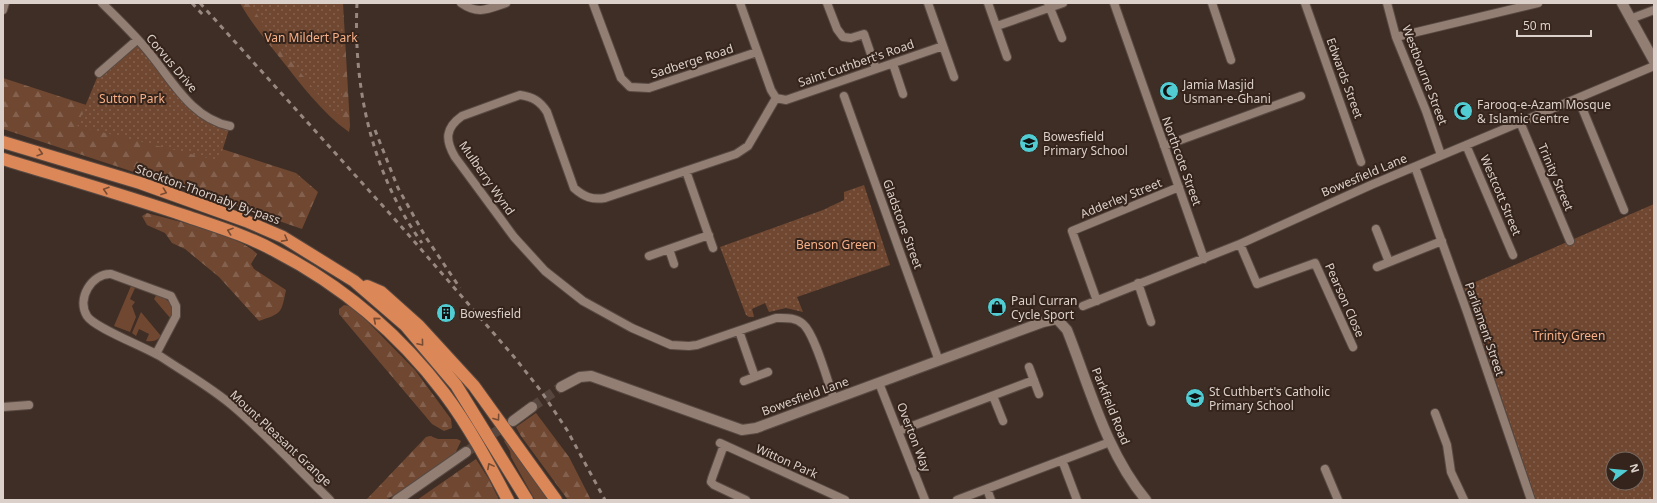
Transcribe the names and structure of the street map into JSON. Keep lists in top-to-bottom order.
{
  "streets": {
    "highway": ["Stockton-Thornaby By-pass"],
    "street": [
      "Sadberge Road",
      "Corvus Drive",
      "Saint Cuthbert's Road",
      "Westbourne Street",
      "Edwards Street",
      "Northcote Street",
      "Bowesfield Lane",
      "Trinity Street",
      "Mulberry Wynd",
      "Westcott Street",
      "Adderley Street",
      "Gladstone Street",
      "Pearson Close",
      "Parliament Street",
      "Parkfield Road",
      "Overton Way",
      "Mount Pleasant Grange",
      "Witton Park"
    ]
  },
  "crossings": [
    ["Saint Cuthbert's Road", "Mulberry Wynd"],
    ["Westbourne Street", "Bowesfield Lane"],
    ["Northcote Street", "Bowesfield Lane"],
    ["Northcote Street", "Adderley Street"],
    ["Bowesfield Lane", "Trinity Street"],
    ["Bowesfield Lane", "Mulberry Wynd"],
    ["Bowesfield Lane", "Westcott Street"],
    ["Bowesfield Lane", "Adderley Street"],
    ["Bowesfield Lane", "Gladstone Street"],
    ["Bowesfield Lane", "Pearson Close"],
    ["Bowesfield Lane", "Parliament Street"],
    ["Bowesfield Lane", "Parkfield Road"],
    ["Bowesfield Lane", "Overton Way"]
  ],
  "parks": [
    "Van Mildert Park",
    "Sutton Park",
    "Benson Green",
    "Trinity Green"
  ],
  "places": {
    "mosque": ["Jamia Masjid Usman-e-Ghani", "Farooq-e-Azam Mosque & Islamic Centre"],
    "school or university": ["Bowesfield Primary School", "St Cuthbert's Catholic Primary School"],
    "shop": ["Paul Curran Cycle Sport"],
    "building": ["Bowesfield"]
  },
  "scale_bar": "50 m",
  "north": "right"
}
